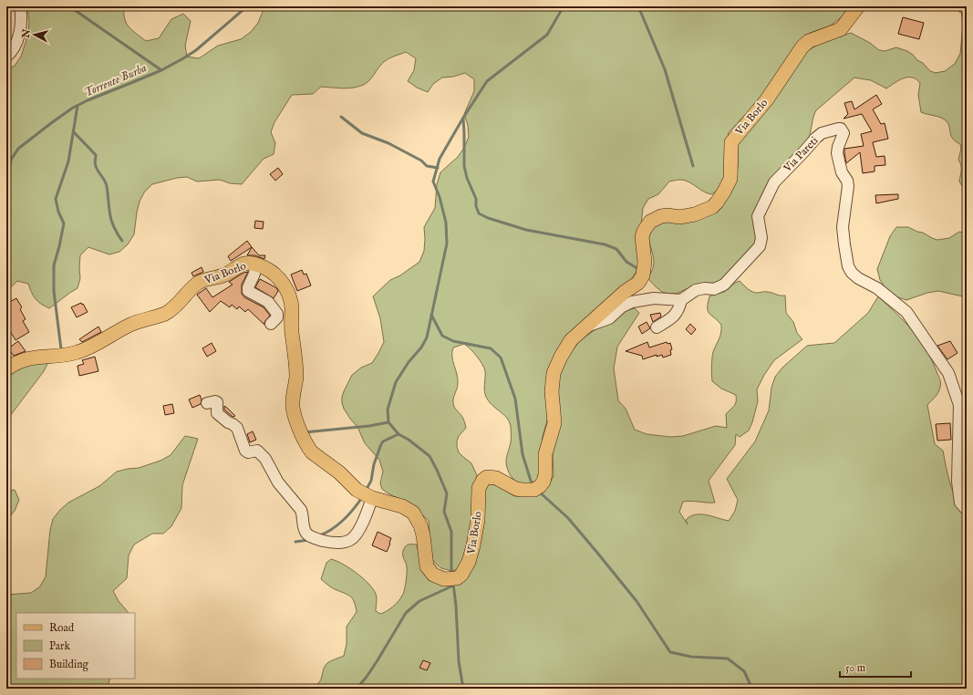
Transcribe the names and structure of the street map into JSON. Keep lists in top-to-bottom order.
{
  "streets": {
    "main road": ["Via Borlo"],
    "street": ["Via Pareti"]
  },
  "water": ["Torrente Burba"],
  "legend": ["Road", "Park", "Building"],
  "scale_bar": "50 m",
  "north": "left"
}
